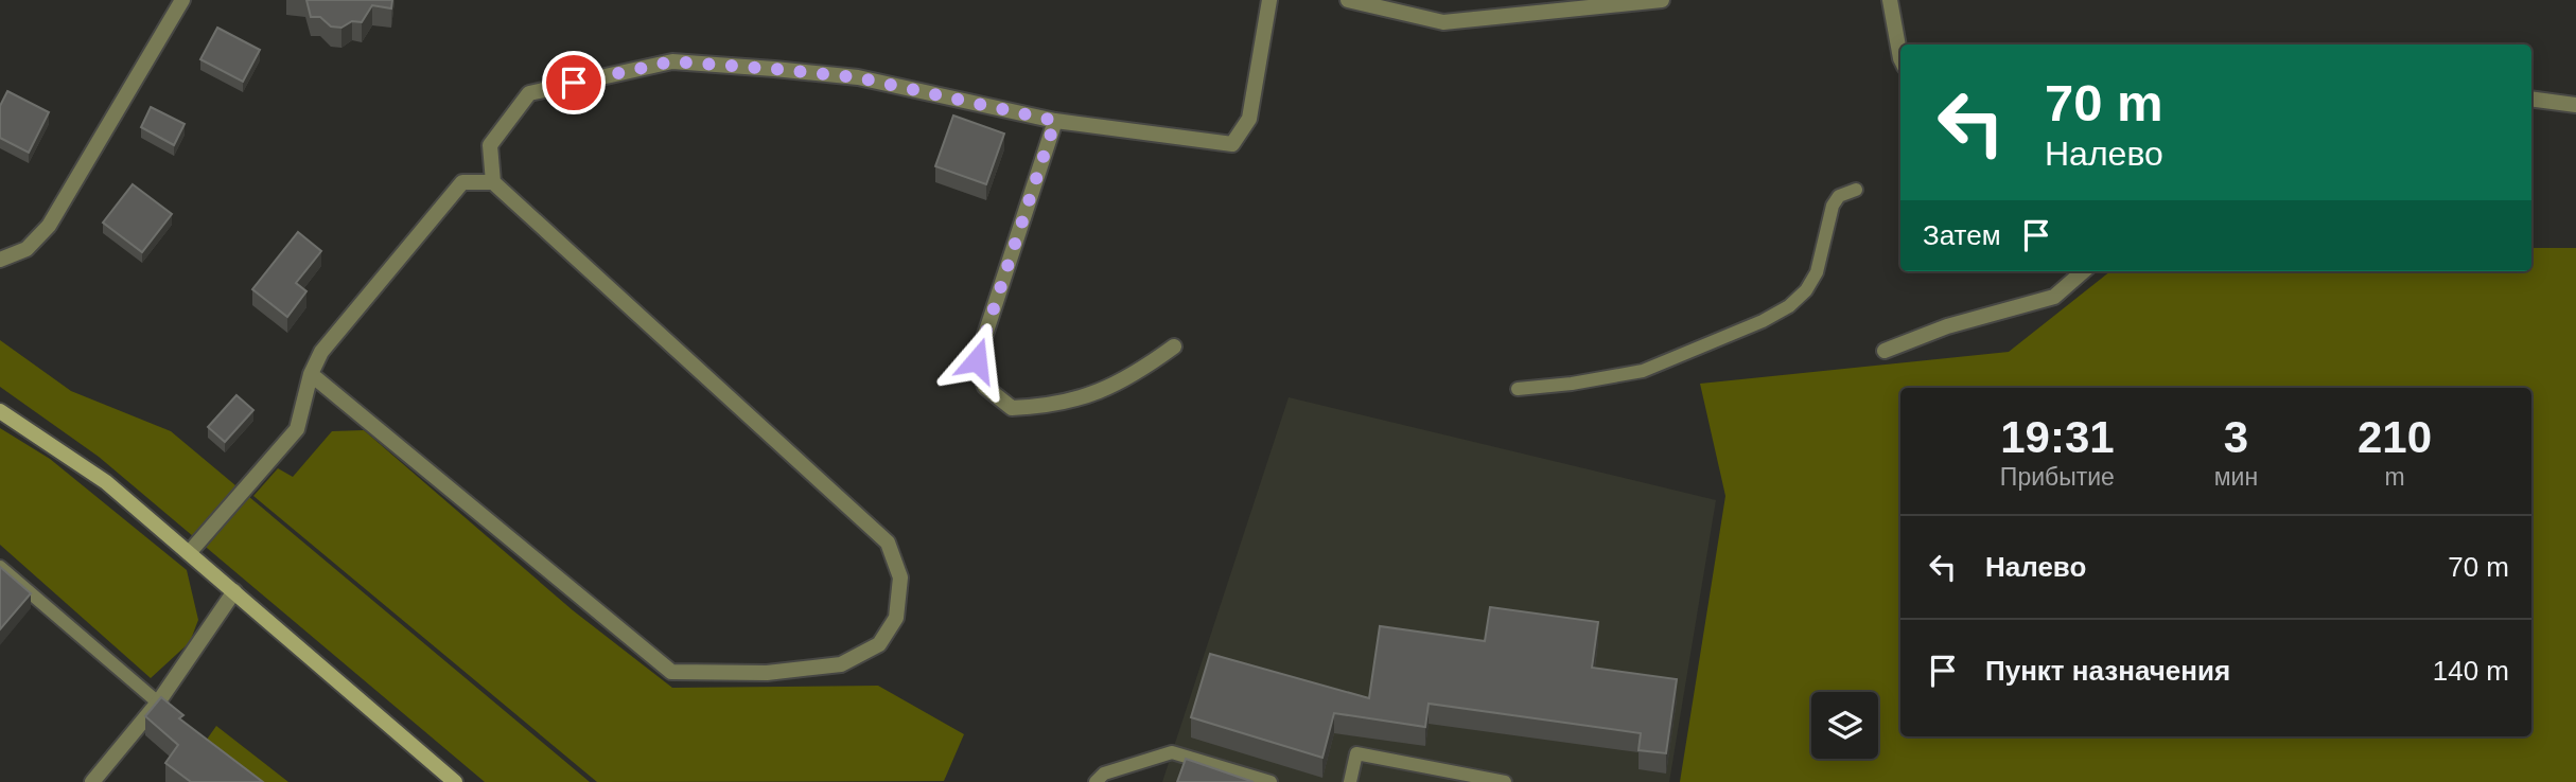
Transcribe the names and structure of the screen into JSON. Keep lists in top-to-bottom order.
{
  "page": {
    "turn": ["70 m", "Налево"],
    "then": "Затем",
    "eta": [
      "19:31",
      "Прибытие",
      "3",
      "мин",
      "210",
      "m"
    ],
    "list": [
      {
        "name": "Налево",
        "value": "70 m"
      },
      {
        "name": "Пункт назначения",
        "value": "140 m"
      }
    ]
  }
}
